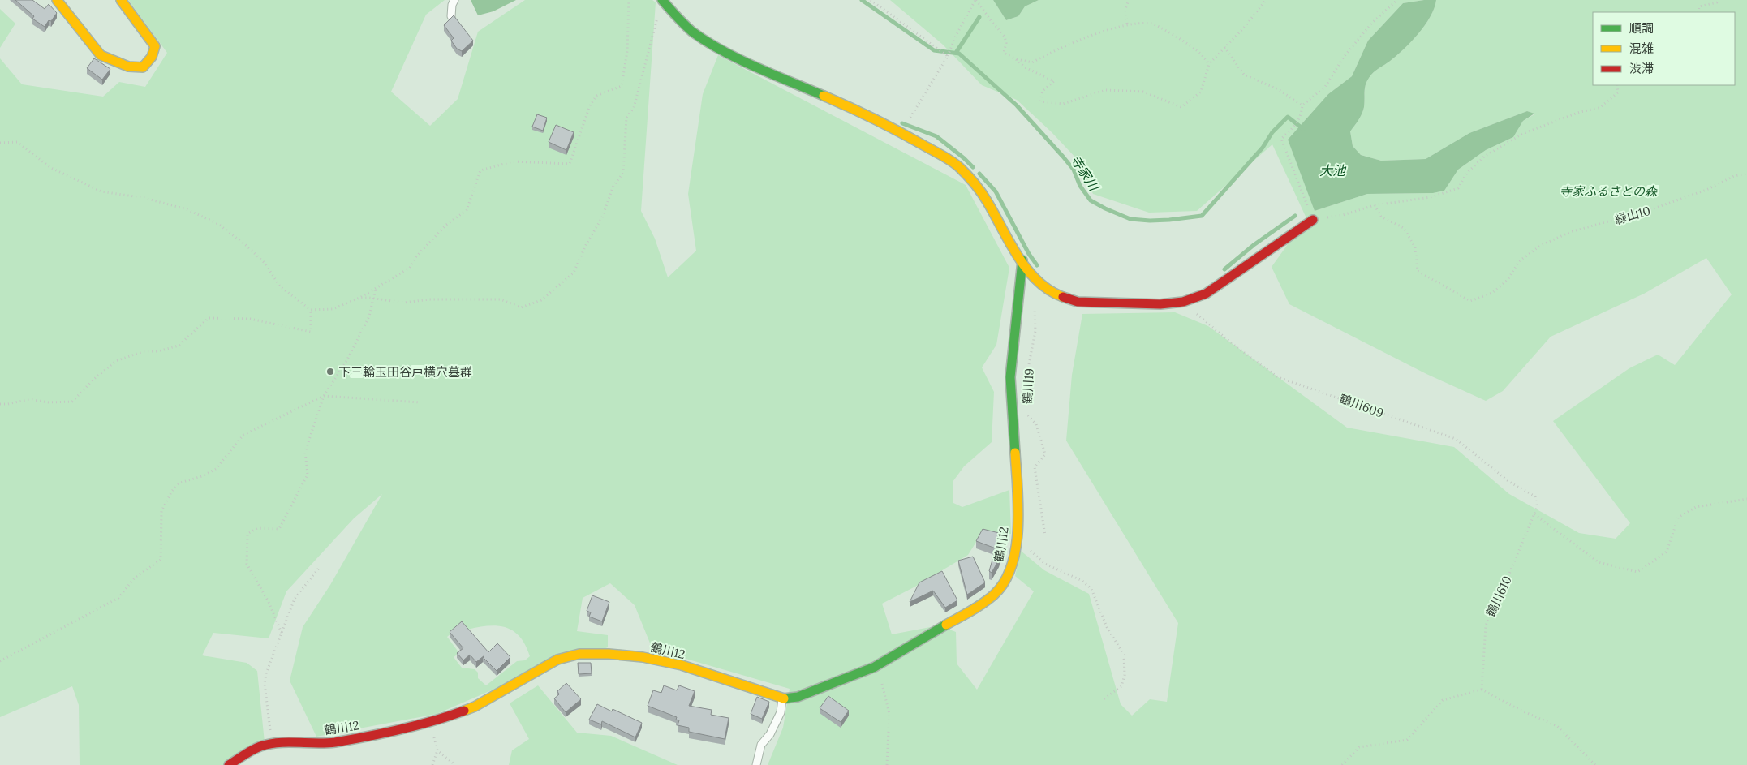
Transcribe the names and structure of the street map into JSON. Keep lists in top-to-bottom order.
{
  "streets": {
    "street": ["鶴川12"],
    "path": [
      "緑山10",
      "鶴川19",
      "鶴川609",
      "鶴川610"
    ]
  },
  "crossings": [
    ["鶴川609", "鶴川610"]
  ],
  "water": ["大池", "寺家川"],
  "parks": ["寺家ふるさとの森"],
  "places": ["下三輪玉田谷戸横穴墓群"],
  "legend": ["順調", "混雑", "渋滞"]
}
